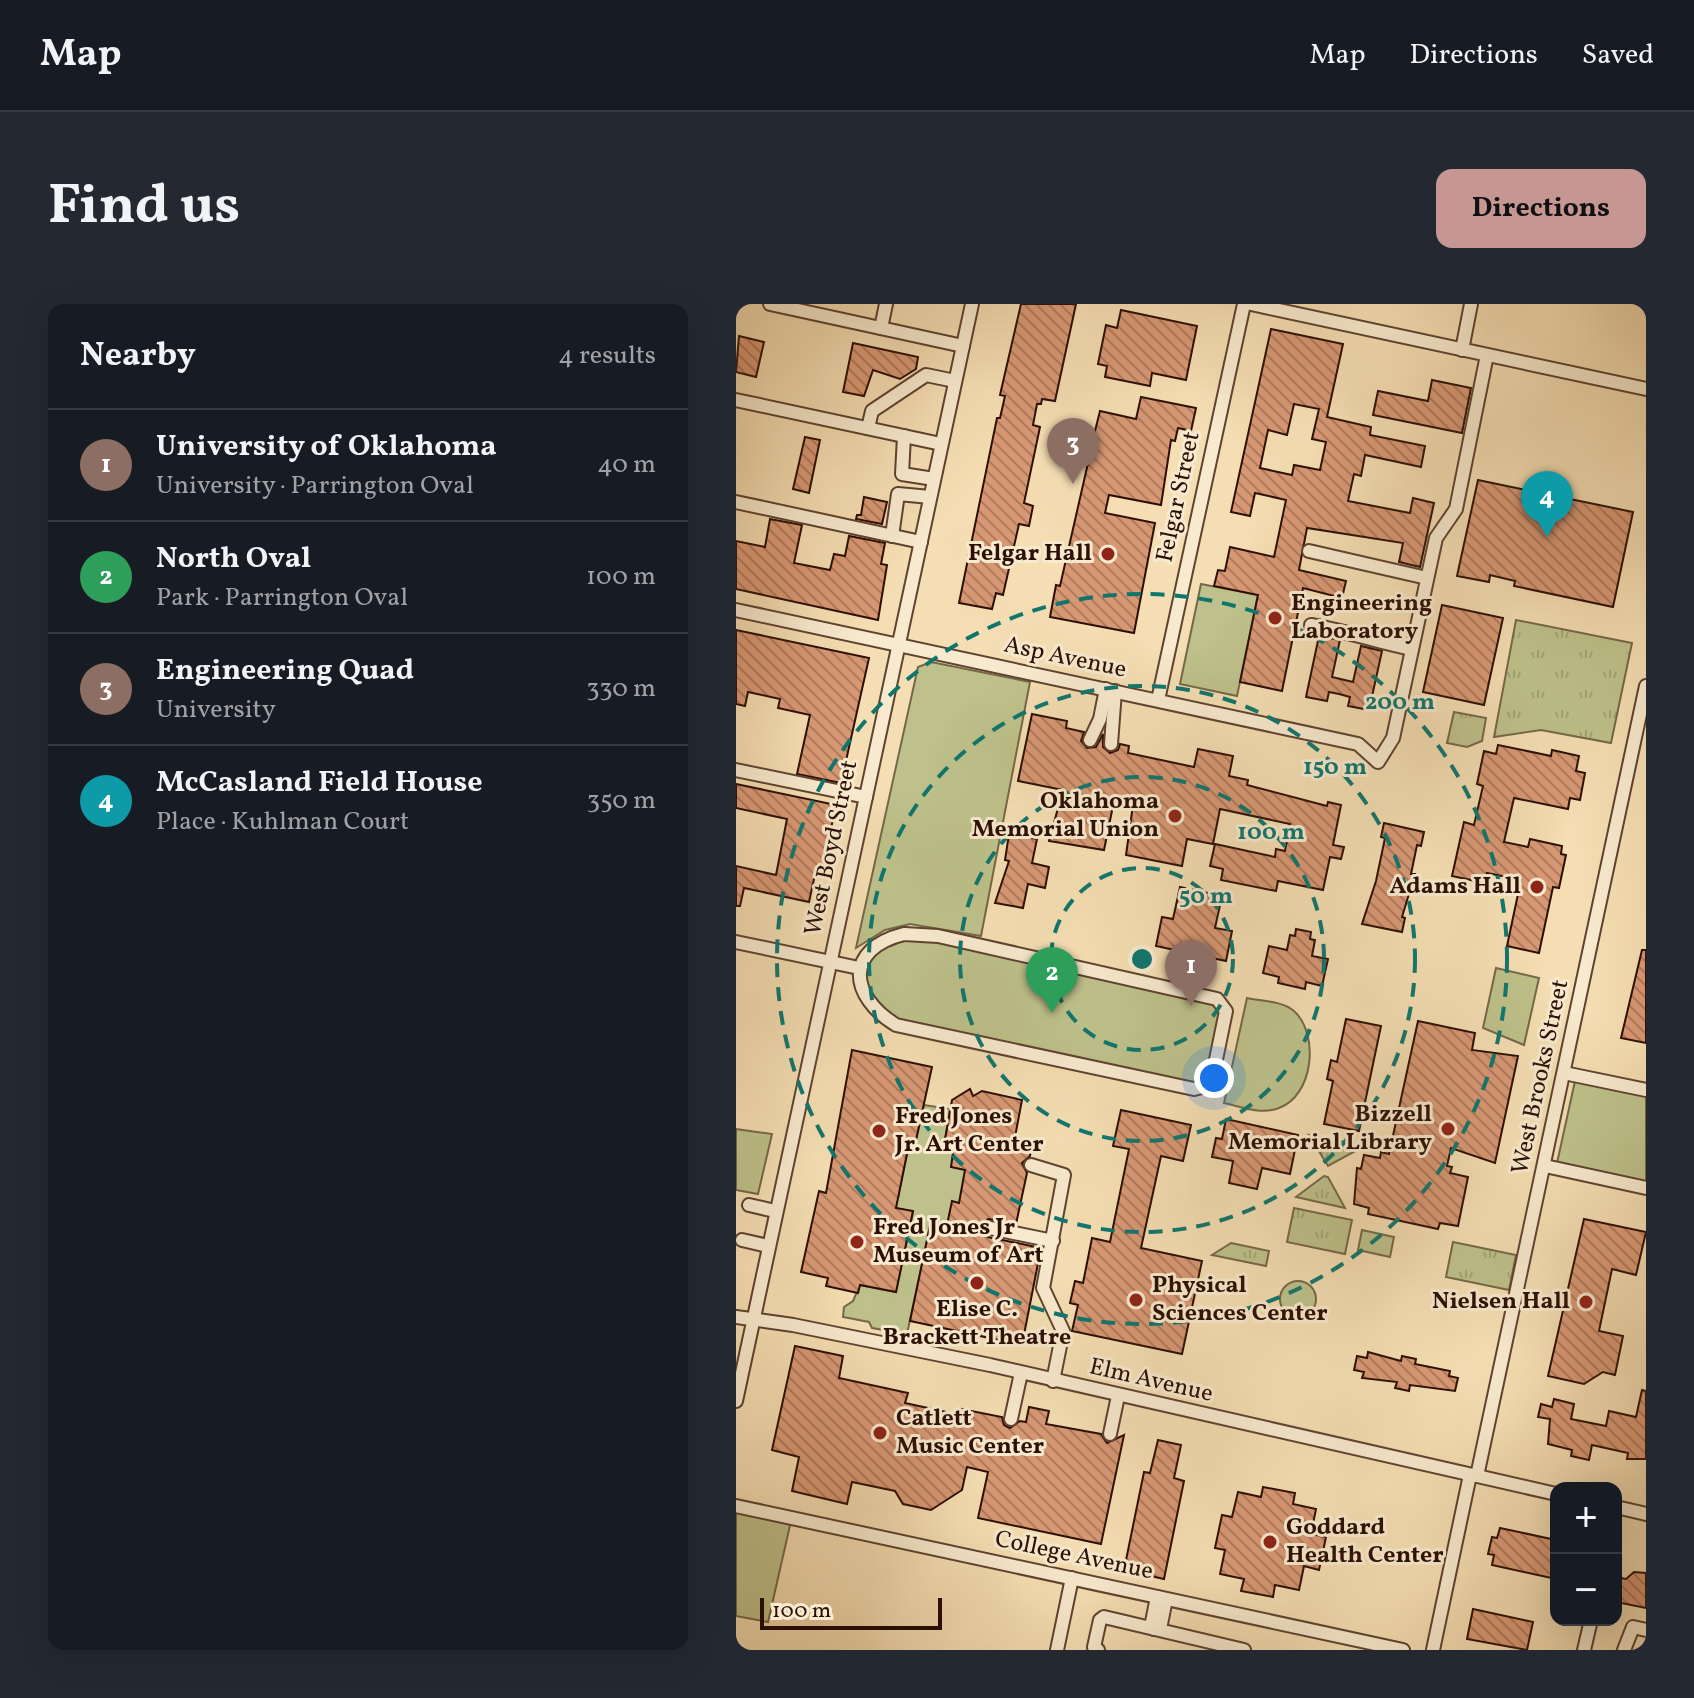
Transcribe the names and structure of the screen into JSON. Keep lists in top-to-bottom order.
{
  "streets": {
    "street": [
      "Felgar Street",
      "Asp Avenue",
      "West Boyd Street",
      "West Brooks Street",
      "Elm Avenue",
      "College Avenue"
    ]
  },
  "crossings": [
    ["Felgar Street", "Asp Avenue"],
    ["Asp Avenue", "West Boyd Street"],
    ["West Boyd Street", "Elm Avenue"],
    ["West Brooks Street", "Elm Avenue"]
  ],
  "places": [
    "Felgar Hall",
    "Engineering Laboratory",
    "Oklahoma Memorial Union",
    "Adams Hall",
    "Bizzell Memorial Library",
    "Fred Jones Jr. Art Center",
    "Fred Jones Jr Museum of Art",
    "Elise C. Brackett Theatre",
    "Physical Sciences Center",
    "Nielsen Hall",
    "Catlett Music Center",
    "Goddard Health Center"
  ],
  "scale_bar": "100 m",
  "page": {
    "header": "Map",
    "nav": ["Map", "Directions", "Saved"],
    "title": "Find us",
    "buttons": "Directions",
    "heading": ["Nearby", "4 results"],
    "list": [
      {
        "mark": "1",
        "name": "University of Oklahoma",
        "note": "University · Parrington Oval",
        "value": "40 m"
      },
      {
        "mark": "2",
        "name": "North Oval",
        "note": "Park · Parrington Oval",
        "value": "100 m"
      },
      {
        "mark": "3",
        "name": "Engineering Quad",
        "note": "University",
        "value": "330 m"
      },
      {
        "mark": "4",
        "name": "McCasland Field House",
        "note": "Place · Kuhlman Court",
        "value": "350 m"
      }
    ],
    "pins": [
      "3",
      "4",
      "1",
      "2"
    ],
    "map_buttons": ["+", "−"],
    "scale": "100 m"
  },
  "rings": [
    "200 m",
    "150 m",
    "100 m",
    "50 m"
  ]
}
